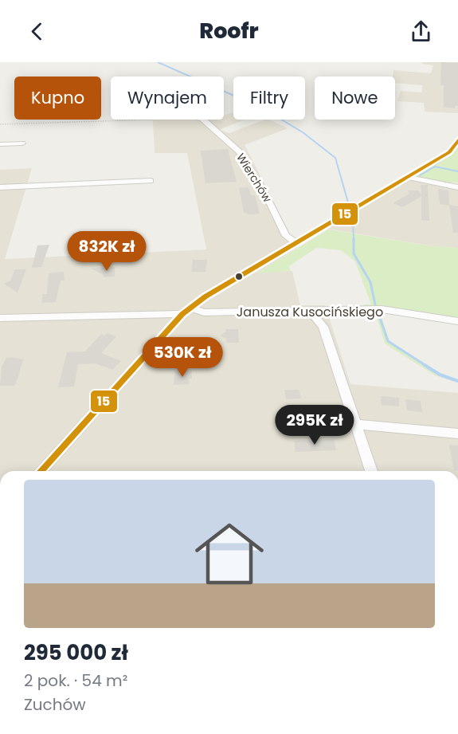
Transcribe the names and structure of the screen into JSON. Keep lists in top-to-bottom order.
{
  "streets": {
    "street": ["Wierchów", "Janusza Kusocińskiego"]
  },
  "lines": ["transit line 15"],
  "page": {
    "header": "Roofr",
    "chip": [
      "Kupno",
      "Wynajem",
      "Filtry",
      "Nowe"
    ],
    "price": ["832K zł", "530K zł", "295K zł"],
    "list": [
      {
        "name": "295 000 zł",
        "note": "2 pok. · 54 m² · Zuchów"
      }
    ]
  }
}
